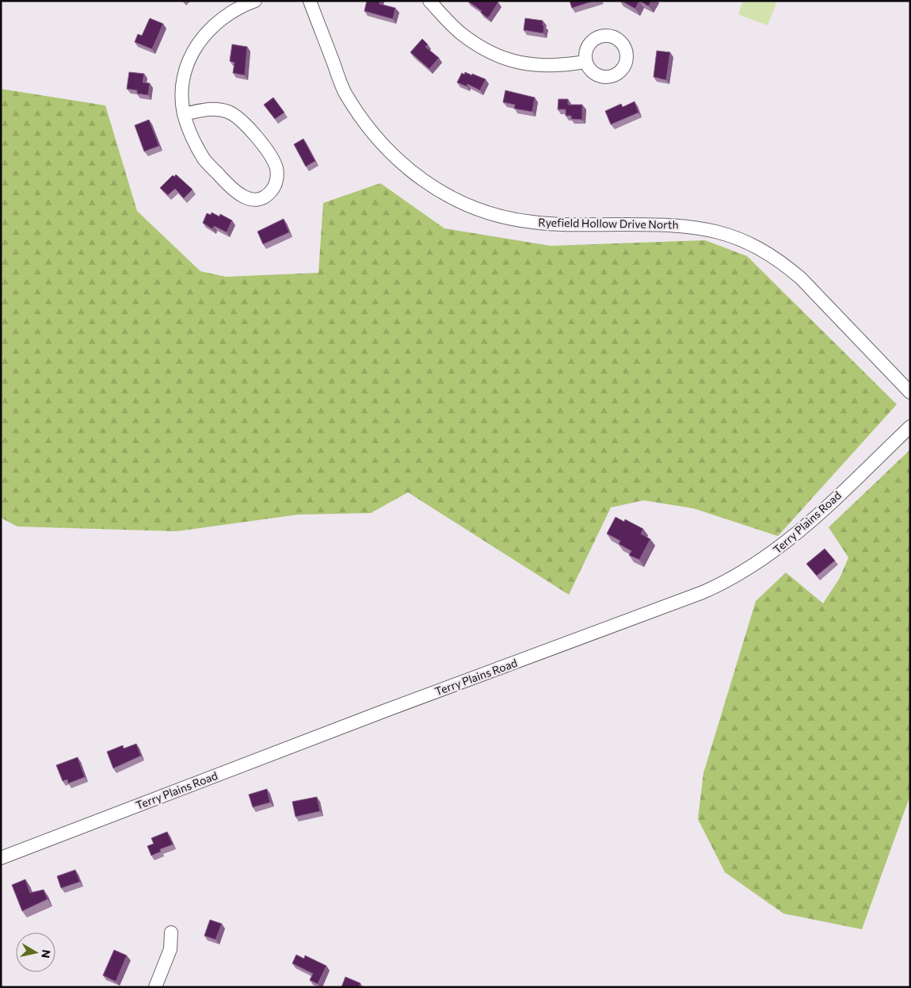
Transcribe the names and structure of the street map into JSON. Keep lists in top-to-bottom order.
{
  "streets": {
    "street": ["Ryefield Hollow Drive North", "Terry Plains Road"]
  },
  "north": "right"
}
